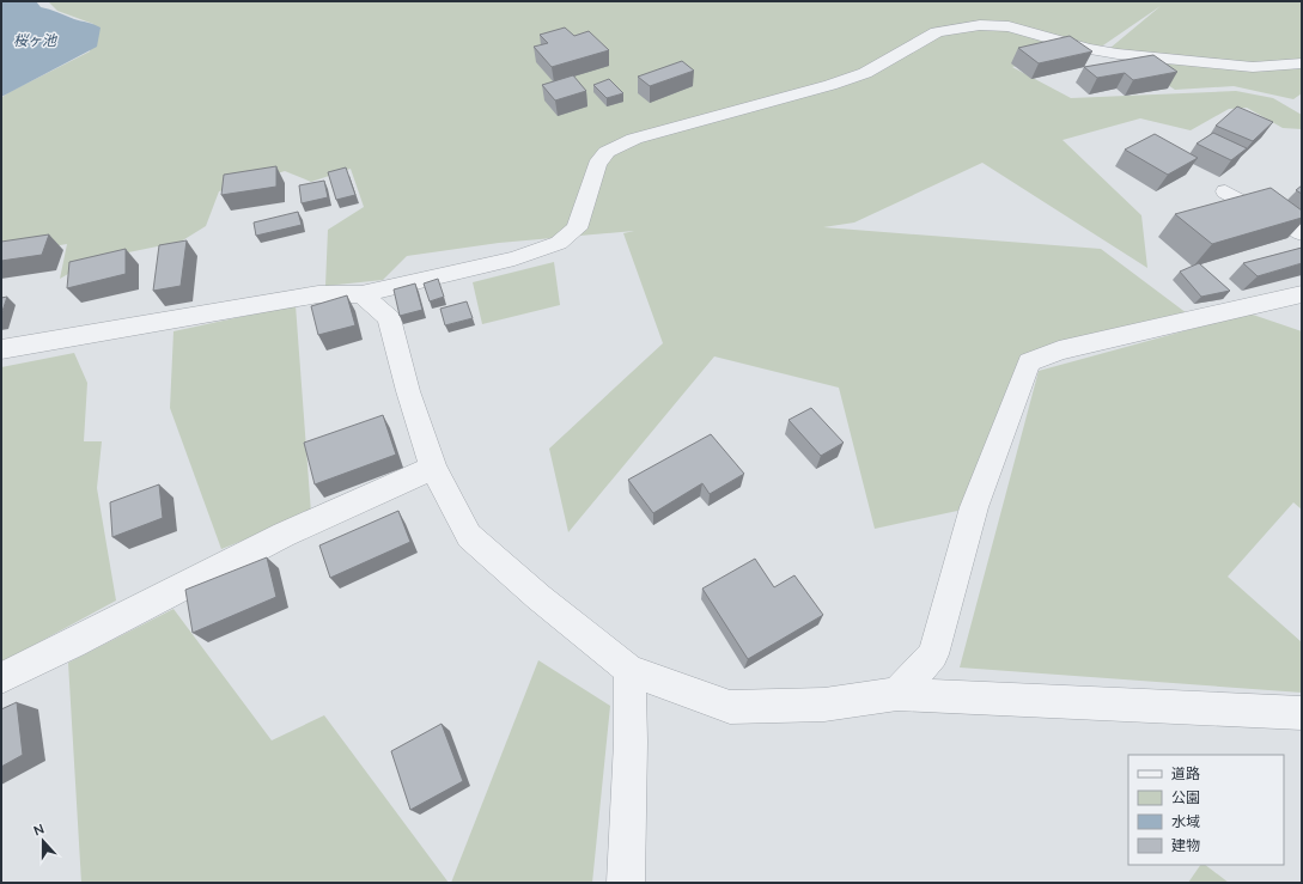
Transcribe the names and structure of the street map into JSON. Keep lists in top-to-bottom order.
{
  "water": ["桜ヶ池"],
  "legend": [
    "道路",
    "公園",
    "水域",
    "建物"
  ],
  "north": "top"
}
